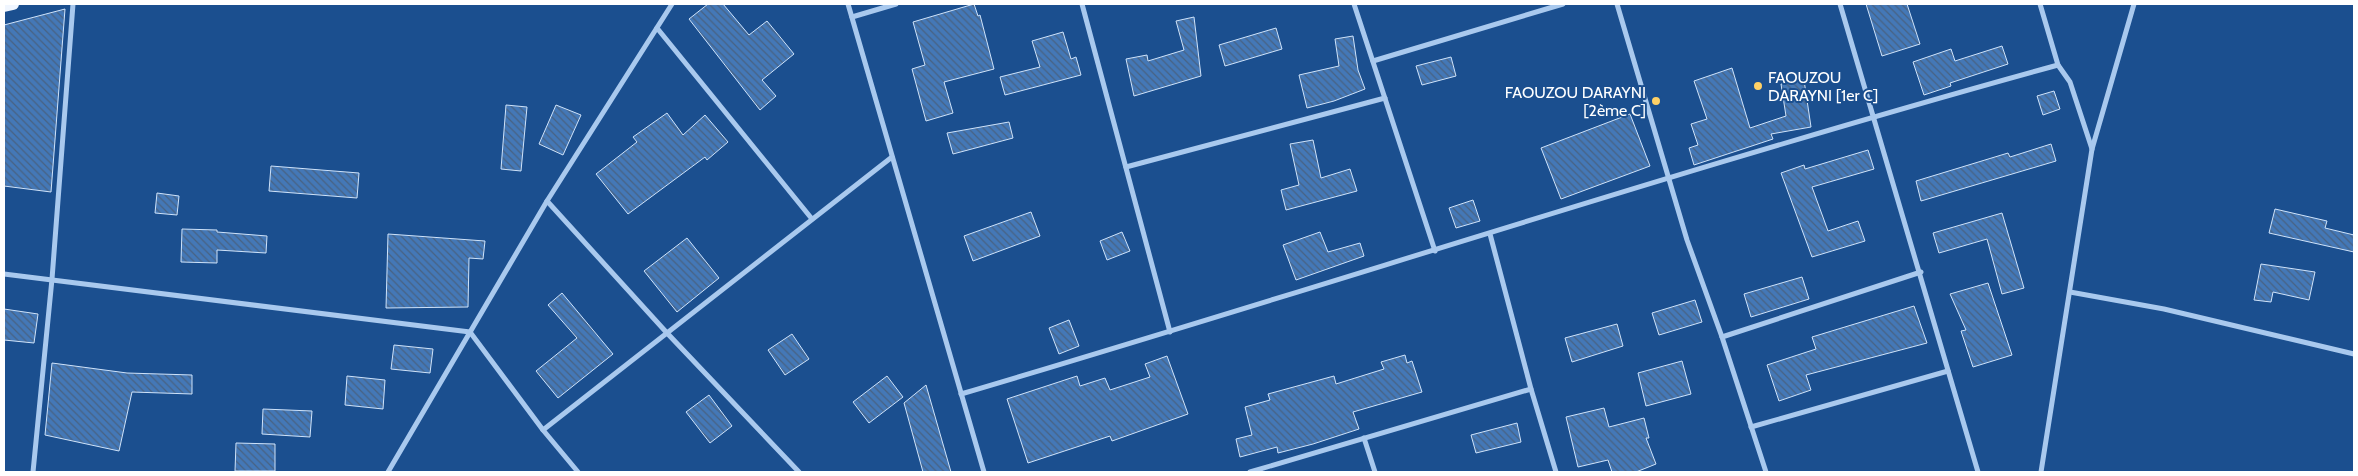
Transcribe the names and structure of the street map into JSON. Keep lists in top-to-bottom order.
{
  "places": ["FAOUZOU DARAYNI [1er C]", "FAOUZOU DARAYNI [2ème C]"]
}
